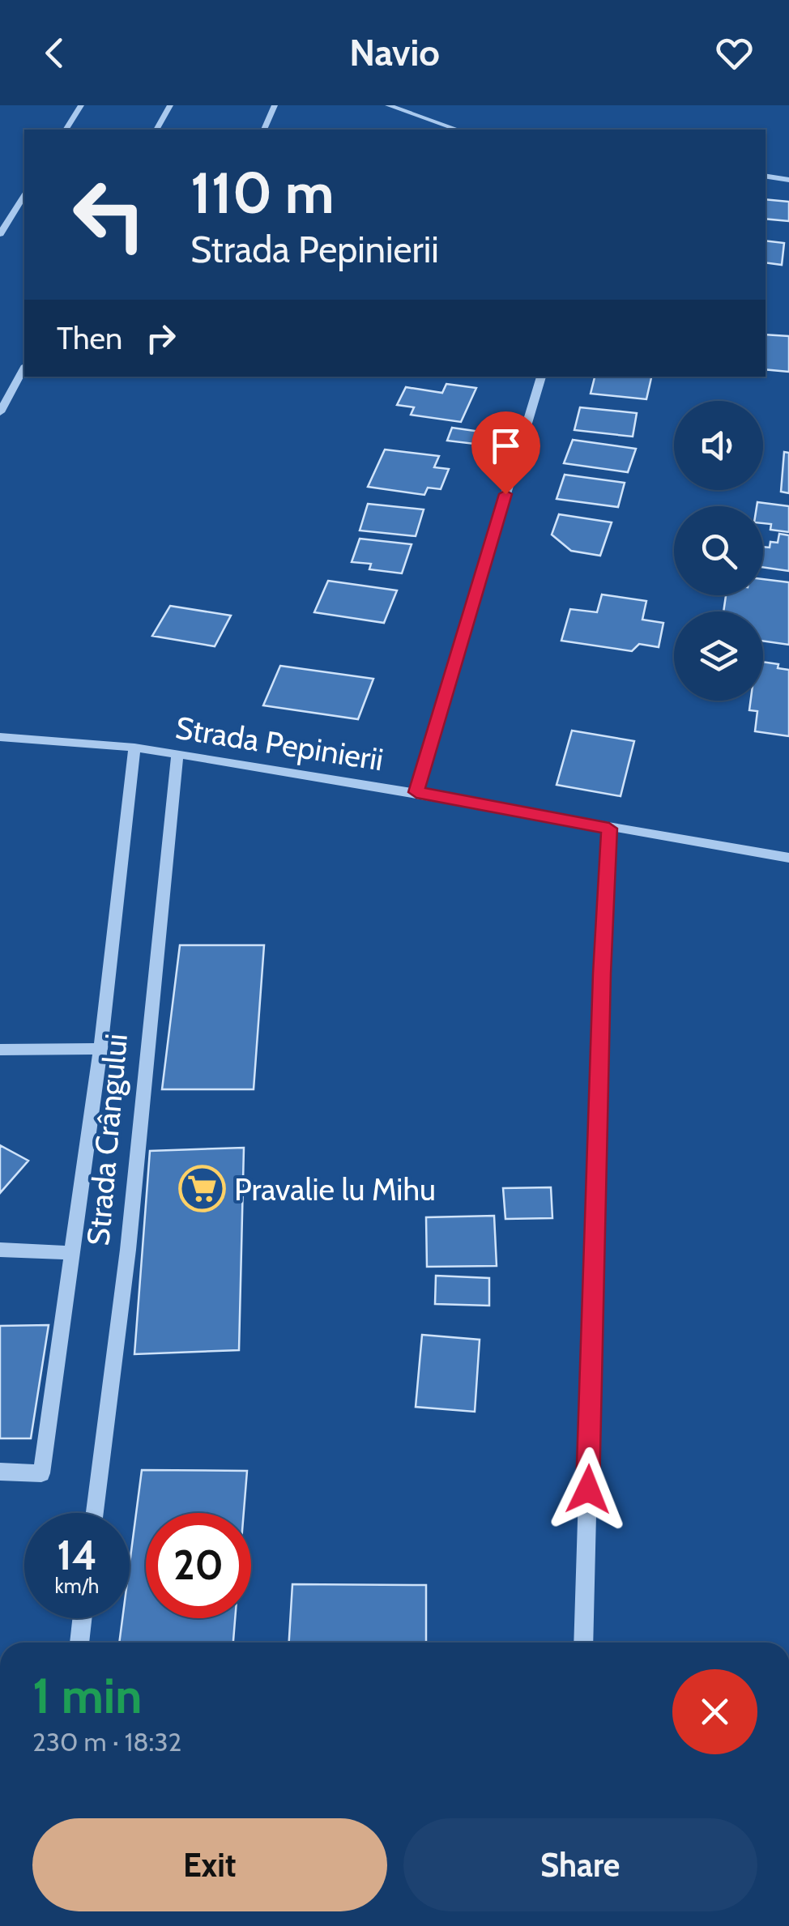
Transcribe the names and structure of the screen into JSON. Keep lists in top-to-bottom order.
{
  "streets": {
    "street": ["Strada Pepinierii", "Strada Crângului"]
  },
  "crossings": [
    ["Strada Pepinierii", "Strada Crângului"]
  ],
  "places": {
    "supermarket": ["Pravalie lu Mihu"]
  },
  "page": {
    "header": "Navio",
    "turn": ["110 m", "Strada Pepinierii"],
    "then": "Then",
    "speed": "14 km/h",
    "limit": "20",
    "heading": ["1 min", "230 m · 18:32"],
    "buttons": ["Exit", "Share"]
  }
}
